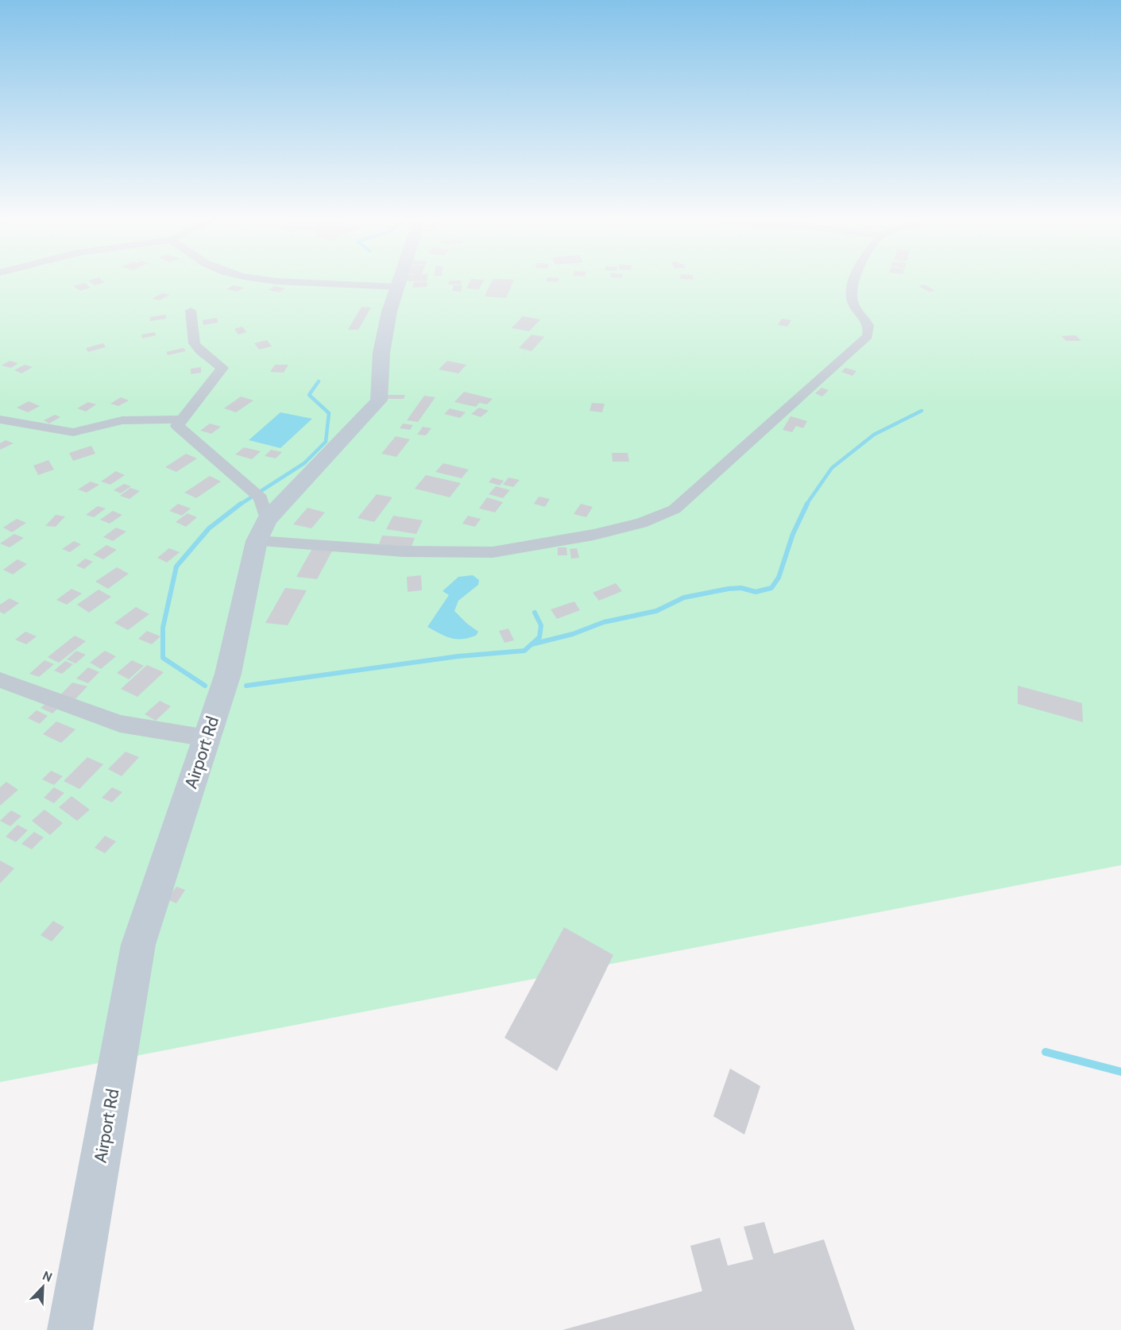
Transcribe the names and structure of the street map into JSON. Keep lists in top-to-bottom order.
{
  "streets": {
    "main road": ["Airport Rd"]
  },
  "north": "top right"
}
